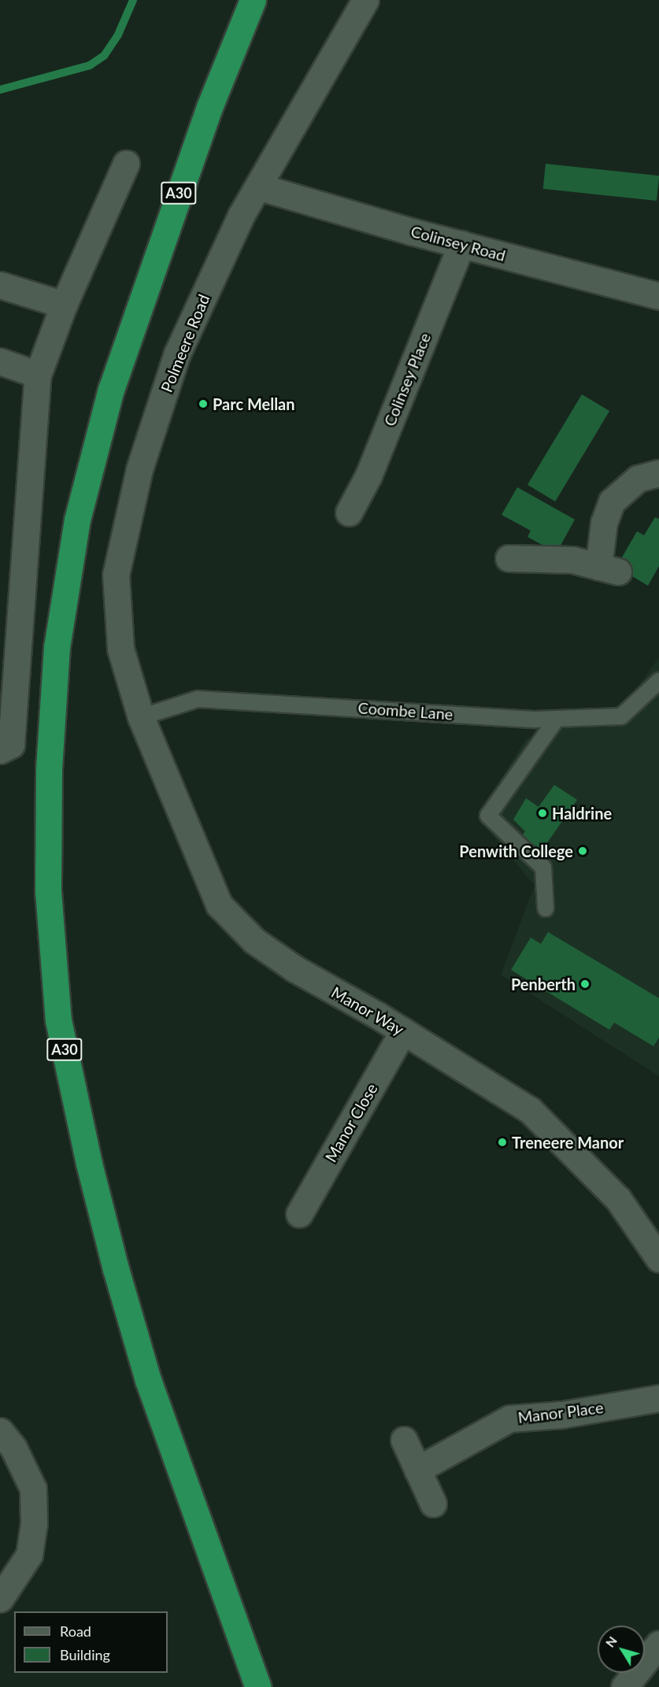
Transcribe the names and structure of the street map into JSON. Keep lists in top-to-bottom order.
{
  "streets": {
    "highway": ["A30"],
    "street": [
      "Colinsey Road",
      "Polmeere Road",
      "Colinsey Place",
      "Manor Way",
      "Manor Close",
      "Manor Place"
    ],
    "lane": ["Coombe Lane"]
  },
  "crossings": [
    ["Colinsey Road", "Polmeere Road"],
    ["Colinsey Road", "Colinsey Place"],
    ["Polmeere Road", "Coombe Lane"],
    ["Polmeere Road", "Manor Way"],
    ["Coombe Lane", "Manor Way"],
    ["Manor Way", "Manor Close"]
  ],
  "places": [
    "Parc Mellan",
    "Haldrine",
    "Penwith College",
    "Penberth",
    "Treneere Manor"
  ],
  "legend": ["Road", "Building"],
  "north": "top left"
}
